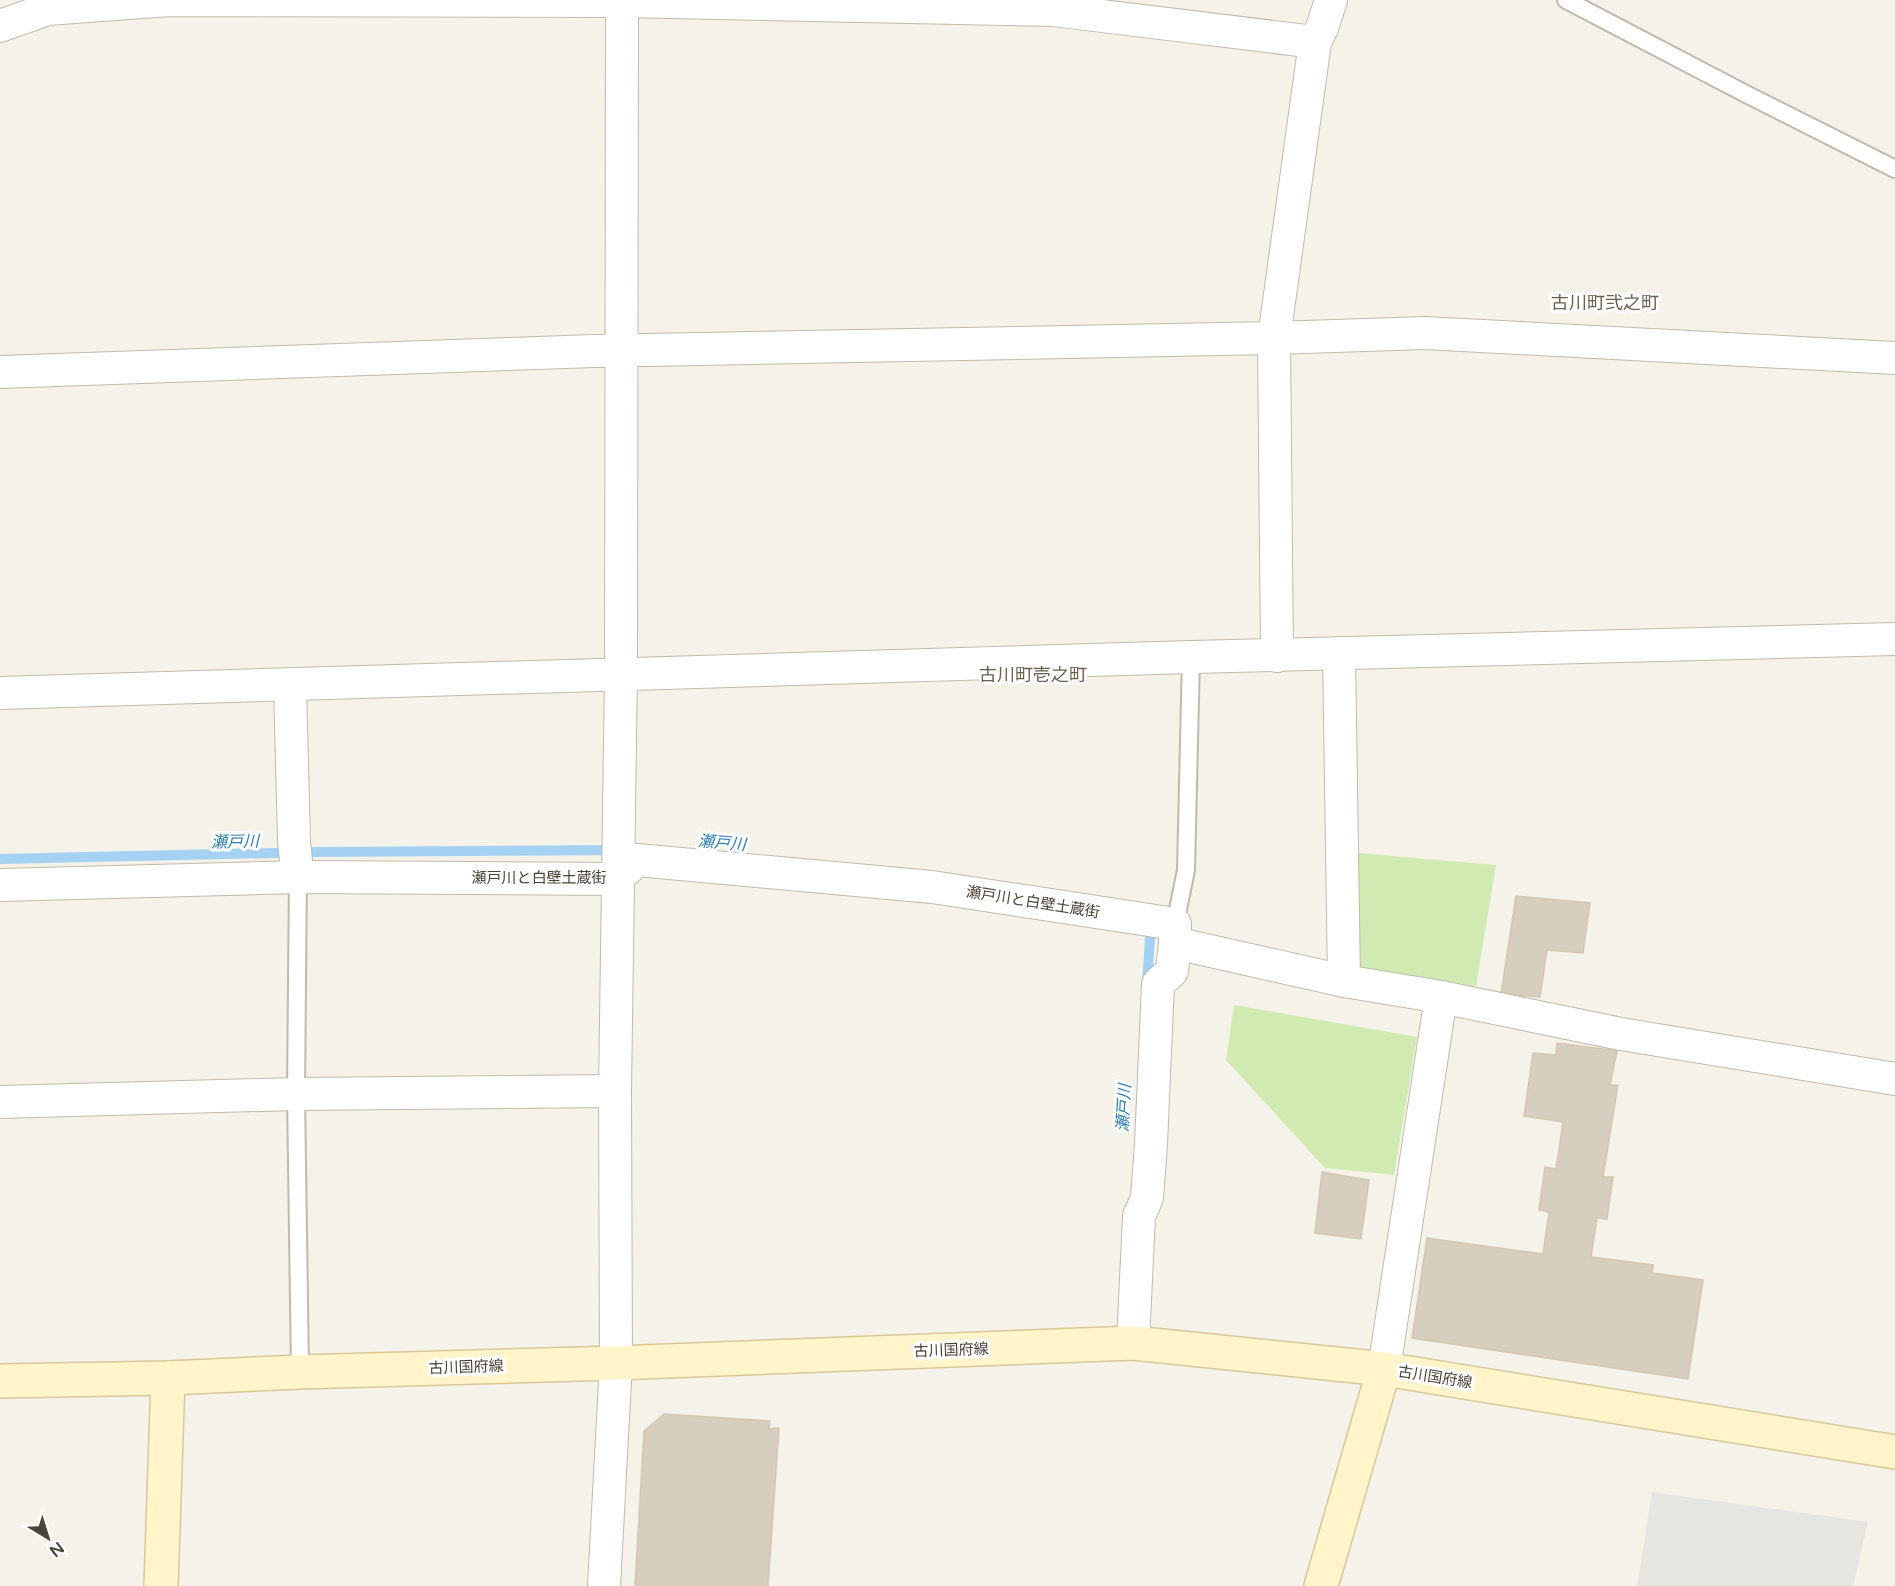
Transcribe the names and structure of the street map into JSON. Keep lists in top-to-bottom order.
{
  "streets": {
    "main road": ["古川国府線"],
    "street": ["瀬戸川と白壁土蔵街"]
  },
  "districts": ["古川町弐之町", "古川町壱之町"],
  "water": ["瀬戸川"],
  "north": "bottom right"
}
